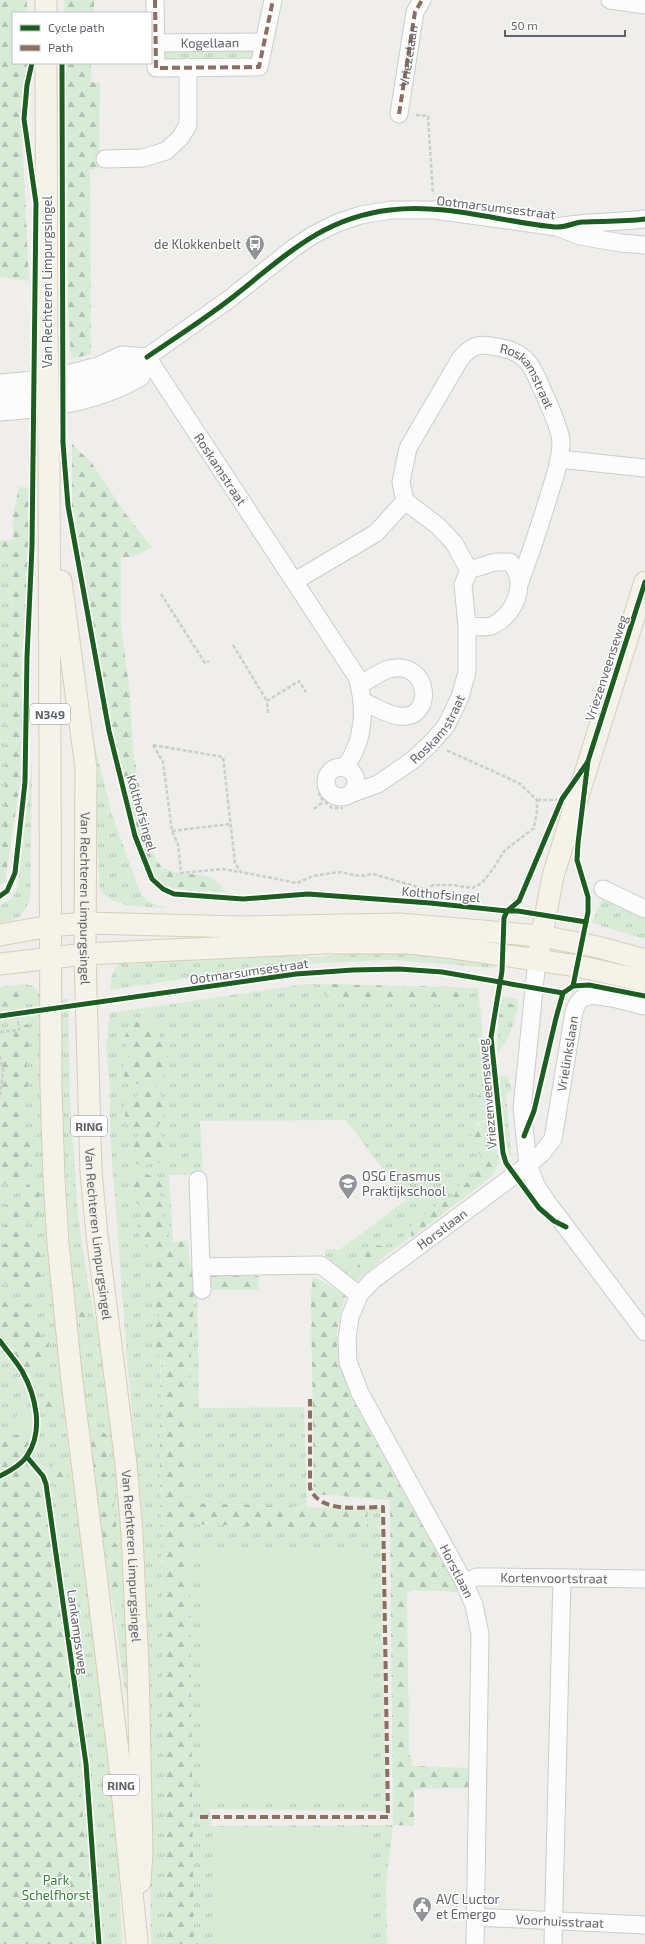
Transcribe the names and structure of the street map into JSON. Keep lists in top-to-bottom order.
{
  "streets": {
    "main road": [
      "Van Rechteren Limpurgsingel",
      "Vriezenveenseweg",
      "N349",
      "RING"
    ],
    "street": [
      "Kogellaan",
      "Vriezelaan",
      "Ootmarsumsestraat",
      "Roskamstraat",
      "Vrielinkslaan",
      "Horstlaan",
      "Kortenvoortstraat",
      "Voorhuisstraat"
    ],
    "cycle path": ["Kolthofsingel", "Lankampsweg"]
  },
  "crossings": [
    ["Ootmarsumsestraat", "Roskamstraat"],
    ["Vriezenveenseweg", "Vrielinkslaan"],
    ["Vriezenveenseweg", "Horstlaan"],
    ["Vrielinkslaan", "Horstlaan"],
    ["Horstlaan", "Kortenvoortstraat"],
    ["Horstlaan", "Voorhuisstraat"]
  ],
  "parks": ["Park Schelfhorst"],
  "places": {
    "bus stop": ["de Klokkenbelt"],
    "school or university": ["OSG Erasmus Praktijkschool"],
    "public building": ["AVC Luctor et Emergo"]
  },
  "legend": ["Cycle path", "Path"],
  "scale_bar": "50 m"
}
